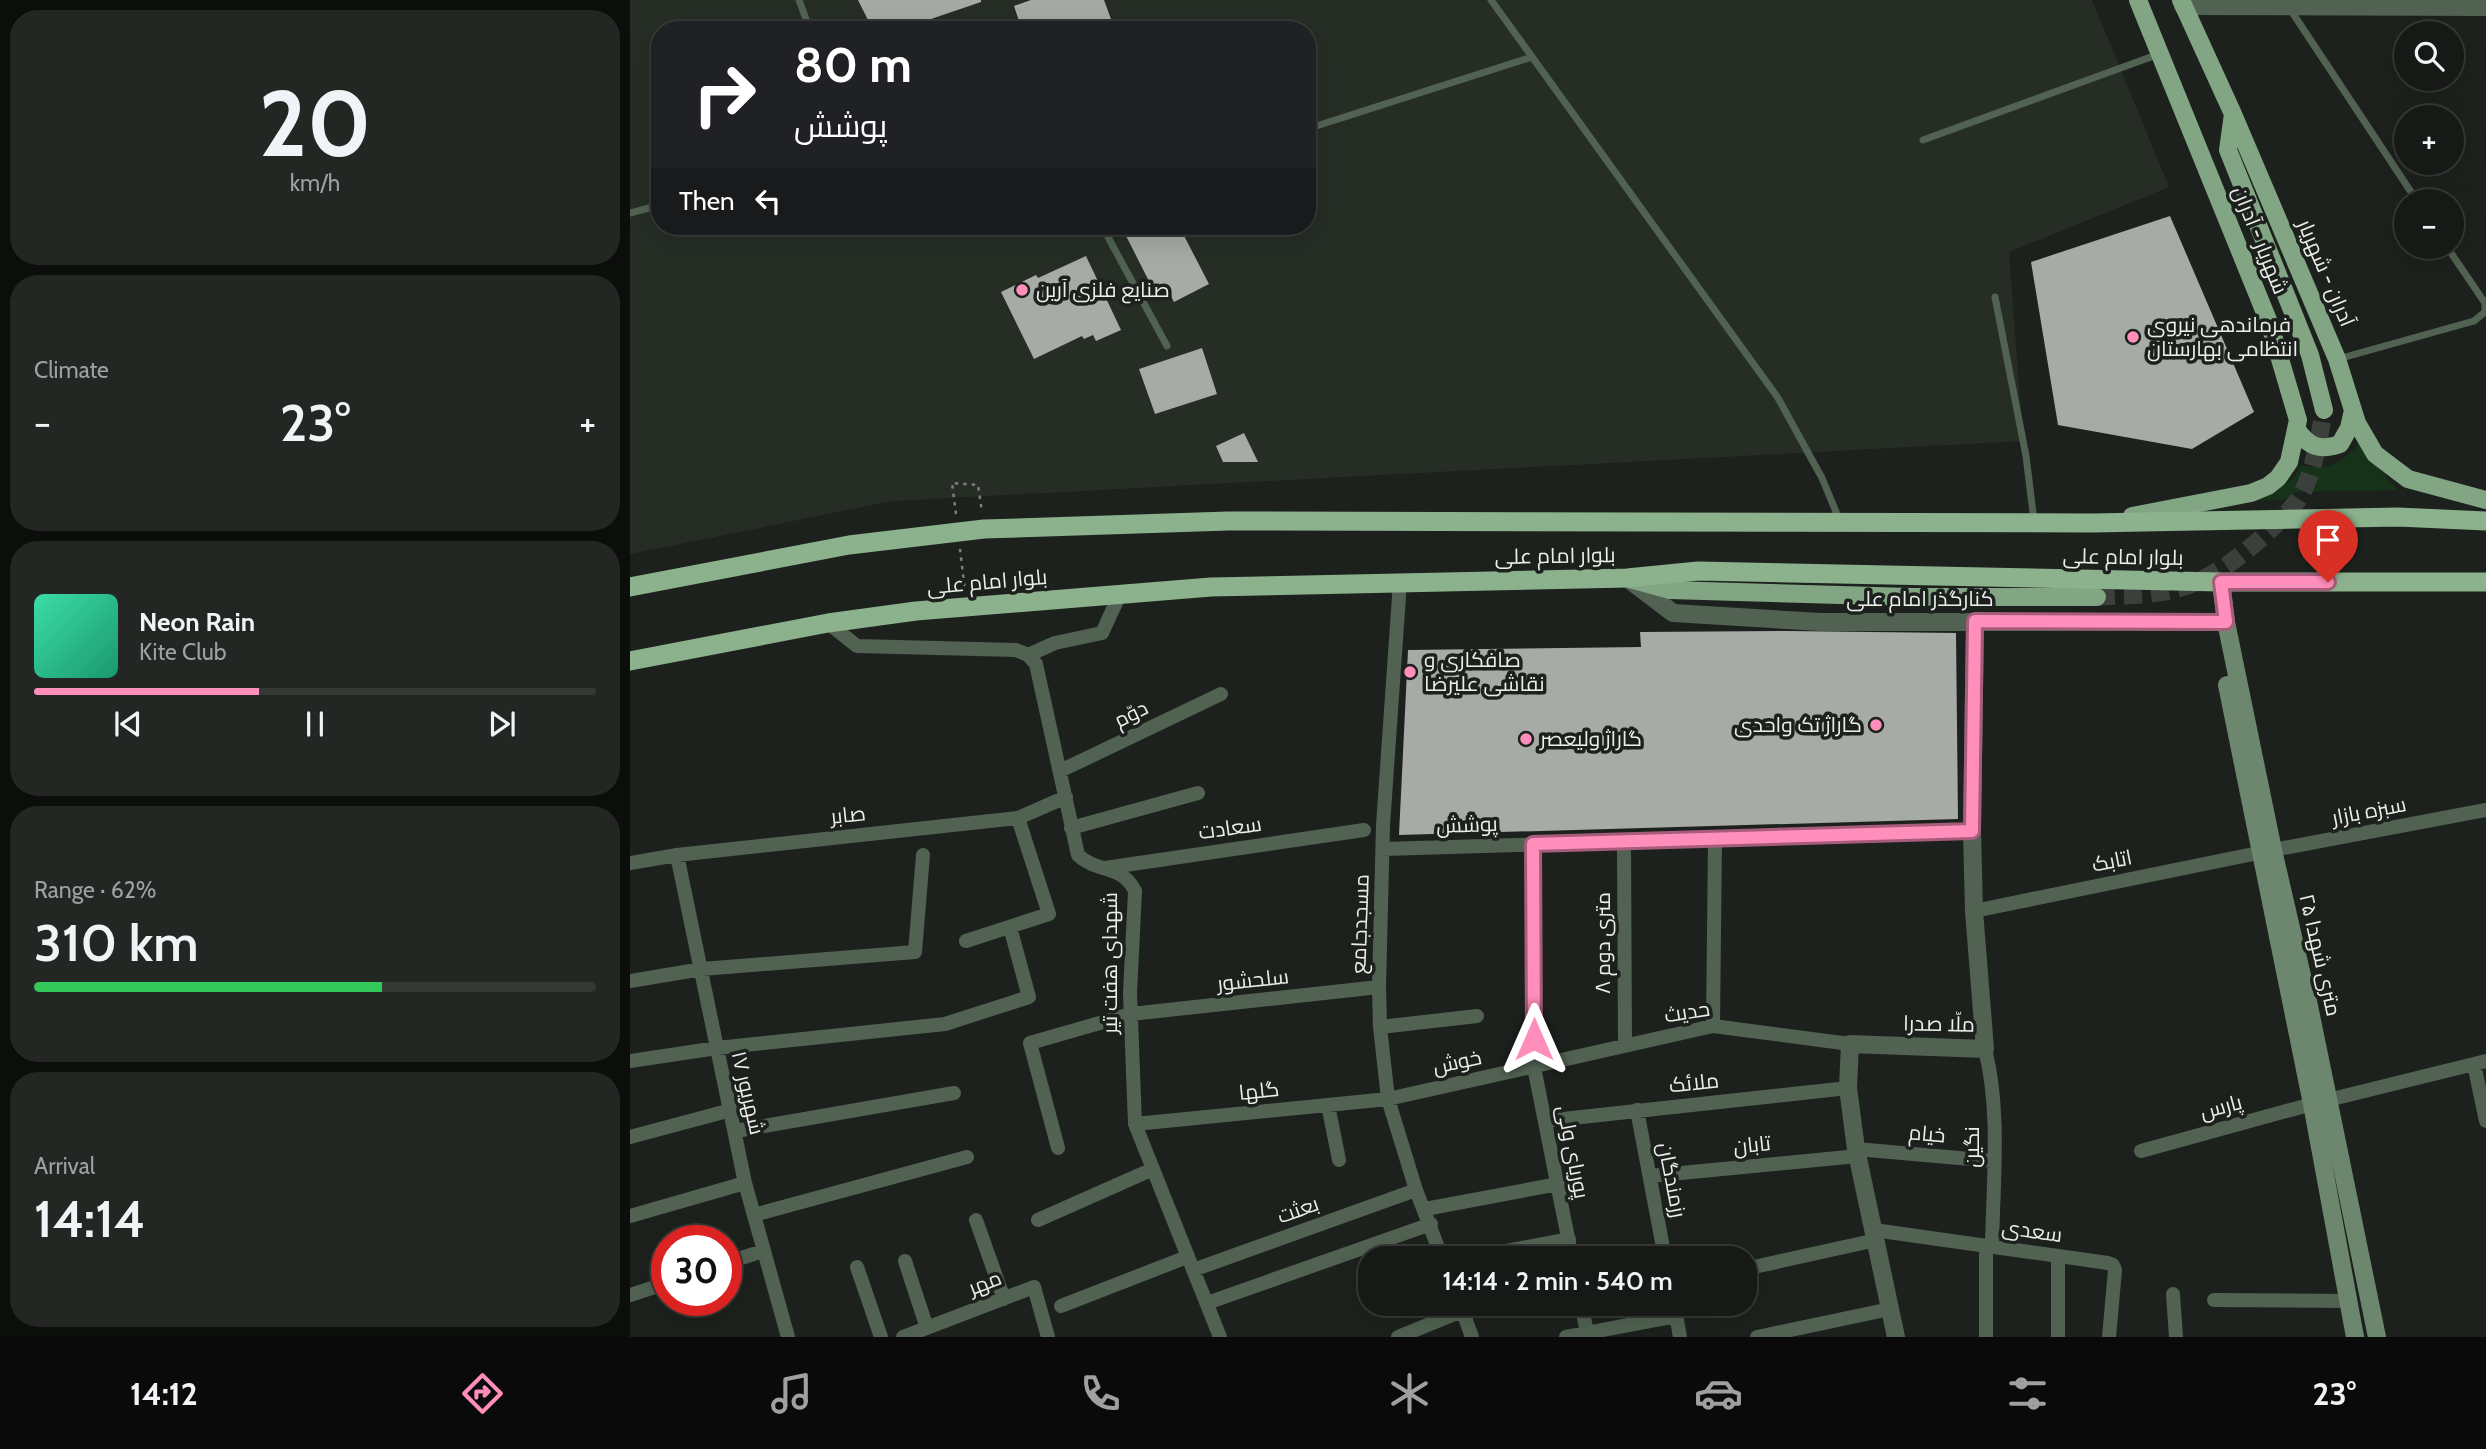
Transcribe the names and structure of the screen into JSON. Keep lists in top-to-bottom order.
{
  "streets": {
    "highway": ["بلوار امام علی"],
    "main road": ["شهریار - آدران", "آدران - شهریار", "۲۵ متری شهدا"],
    "street": [
      "کنارگذر امام علی",
      "دوّم",
      "سبزه بازار",
      "صابر",
      "پوشش",
      "سعادت",
      "اتابک",
      "مسجدجامع",
      "۸ متری دوم",
      "شهدای هفت تیر",
      "سلحشور",
      "حدیث",
      "ملّا صدرا",
      "خوش",
      "ملائک",
      "گلها",
      "۱۷ شهریور",
      "پارس",
      "خیام",
      "تابان",
      "نگین",
      "پوریای ولی",
      "رزمندگان",
      "بعثت",
      "سعدی",
      "مهر"
    ]
  },
  "crossings": [
    ["شهریار - آدران", "بلوار امام علی"],
    ["بلوار امام علی", "کنارگذر امام علی"],
    ["بلوار امام علی", "مسجدجامع"],
    ["بلوار امام علی", "۲۵ متری شهدا"],
    ["کنارگذر امام علی", "۲۵ متری شهدا"],
    ["کنارگذر امام علی", "ملّا صدرا"],
    ["دوّم", "شهدای هفت تیر"],
    ["سبزه بازار", "اتابک"],
    ["سبزه بازار", "۲۵ متری شهدا"],
    ["صابر", "شهدای هفت تیر"],
    ["صابر", "۱۷ شهریور"],
    ["پوشش", "مسجدجامع"],
    ["پوشش", "۸ متری دوم"],
    ["پوشش", "ملّا صدرا"],
    ["پوشش", "پوریای ولی"],
    ["سعادت", "شهدای هفت تیر"],
    ["اتابک", "۲۵ متری شهدا"],
    ["اتابک", "ملّا صدرا"],
    ["مسجدجامع", "سلحشور"],
    ["مسجدجامع", "خوش"],
    ["مسجدجامع", "گلها"],
    ["مسجدجامع", "بعثت"],
    ["۸ متری دوم", "حدیث"],
    ["۲۵ متری شهدا", "پارس"],
    ["شهدای هفت تیر", "سلحشور"],
    ["شهدای هفت تیر", "گلها"],
    ["شهدای هفت تیر", "بعثت"],
    ["حدیث", "ملّا صدرا"],
    ["حدیث", "خوش"],
    ["حدیث", "پوریای ولی"],
    ["ملّا صدرا", "نگین"],
    ["خوش", "گلها"],
    ["خوش", "پوریای ولی"],
    ["ملائک", "پوریای ولی"],
    ["ملائک", "رزمندگان"],
    ["خیام", "تابان"],
    ["خیام", "نگین"],
    ["تابان", "رزمندگان"],
    ["نگین", "سعدی"]
  ],
  "places": [
    "صنایع فلزی آرین",
    "فرماندهی نیروی انتظامی بهارستان",
    "صافکاری و نقاشی عليرضا",
    "گاراژ تک واحدی",
    "گاراژ ولیعصر"
  ],
  "page": {
    "tile": [
      ["20", "km/h"],
      "Climate",
      ["Range · 62%", "310 km"],
      ["Arrival", "14:14"]
    ],
    "map_buttons": ["+", "−"],
    "turn": ["80 m", "پوشش"],
    "then": "Then",
    "heat": ["−", "23°", "+"],
    "song": ["Neon Rain", "Kite Club"],
    "limit": "30",
    "trip": "14:14 · 2 min · 540 m",
    "tabs": ["14:12", "23°"]
  }
}
